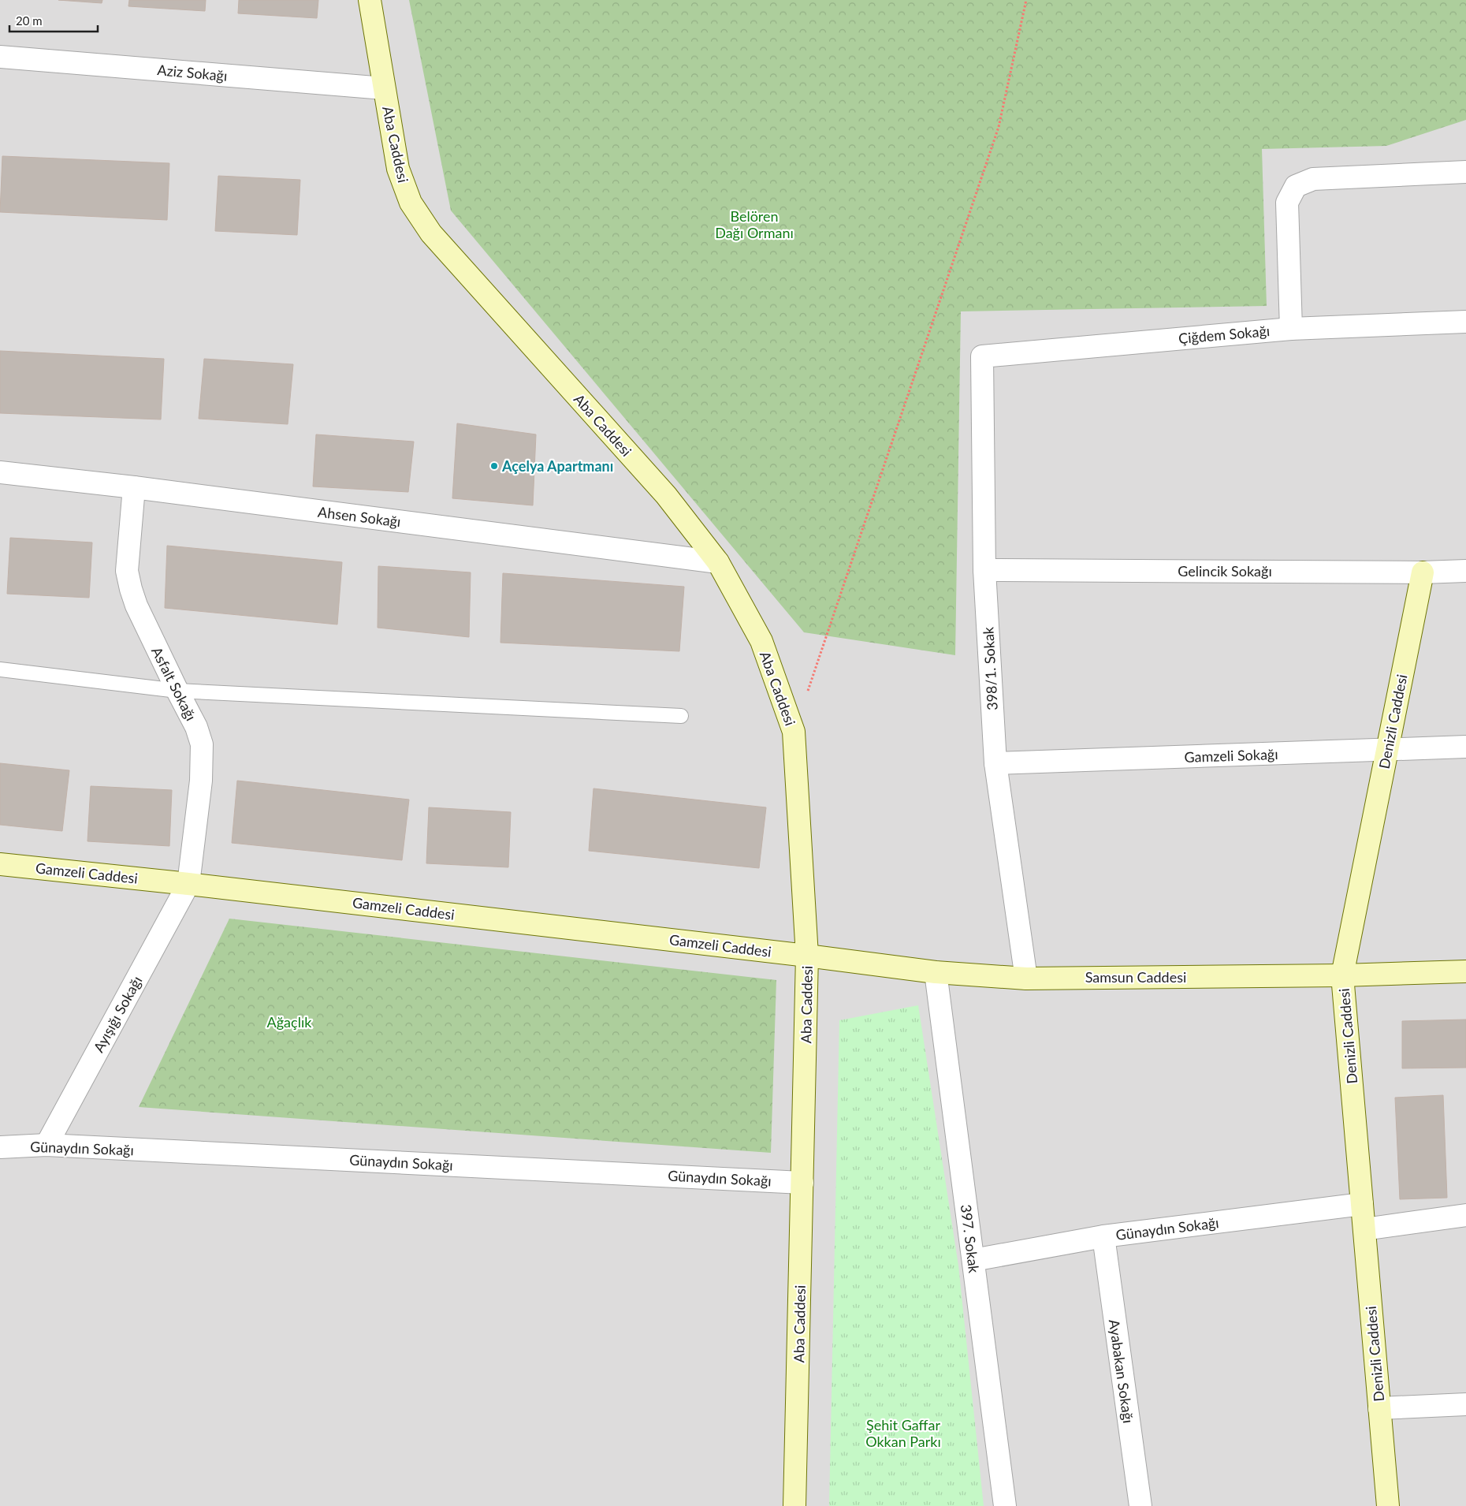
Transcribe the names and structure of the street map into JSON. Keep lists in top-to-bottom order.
{
  "streets": {
    "street": [
      "Aziz Sokağı",
      "Aba Caddesi",
      "Çiğdem Sokağı",
      "Ahsen Sokağı",
      "Gelincik Sokağı",
      "398/1. Sokak",
      "Asfalt Sokağı",
      "Denizli Caddesi",
      "Gamzeli Sokağı",
      "Gamzeli Caddesi",
      "Samsun Caddesi",
      "Ayışığı Sokağı",
      "Günaydın Sokağı",
      "397. Sokak",
      "Ayabakan Sokağı"
    ]
  },
  "crossings": [
    ["Aziz Sokağı", "Aba Caddesi"],
    ["Aba Caddesi", "Ahsen Sokağı"],
    ["Aba Caddesi", "Gamzeli Caddesi"],
    ["Aba Caddesi", "Samsun Caddesi"],
    ["Aba Caddesi", "Günaydın Sokağı"],
    ["Çiğdem Sokağı", "398/1. Sokak"],
    ["Ahsen Sokağı", "Asfalt Sokağı"],
    ["Gelincik Sokağı", "398/1. Sokak"],
    ["Gelincik Sokağı", "Denizli Caddesi"],
    ["398/1. Sokak", "Gamzeli Sokağı"],
    ["398/1. Sokak", "Samsun Caddesi"],
    ["Asfalt Sokağı", "Gamzeli Caddesi"],
    ["Asfalt Sokağı", "Ayışığı Sokağı"],
    ["Denizli Caddesi", "Gamzeli Sokağı"],
    ["Denizli Caddesi", "Samsun Caddesi"],
    ["Denizli Caddesi", "Günaydın Sokağı"],
    ["Gamzeli Caddesi", "Samsun Caddesi"],
    ["Gamzeli Caddesi", "Ayışığı Sokağı"],
    ["Samsun Caddesi", "397. Sokak"],
    ["Ayışığı Sokağı", "Günaydın Sokağı"],
    ["Günaydın Sokağı", "397. Sokak"],
    ["Günaydın Sokağı", "Ayabakan Sokağı"]
  ],
  "parks": ["Belören Dağı Ormanı", "Ağaçlık", "Şehit Gaffar Okkan Parkı"],
  "places": ["Açelya Apartmanı"],
  "scale_bar": "20 m"
}
